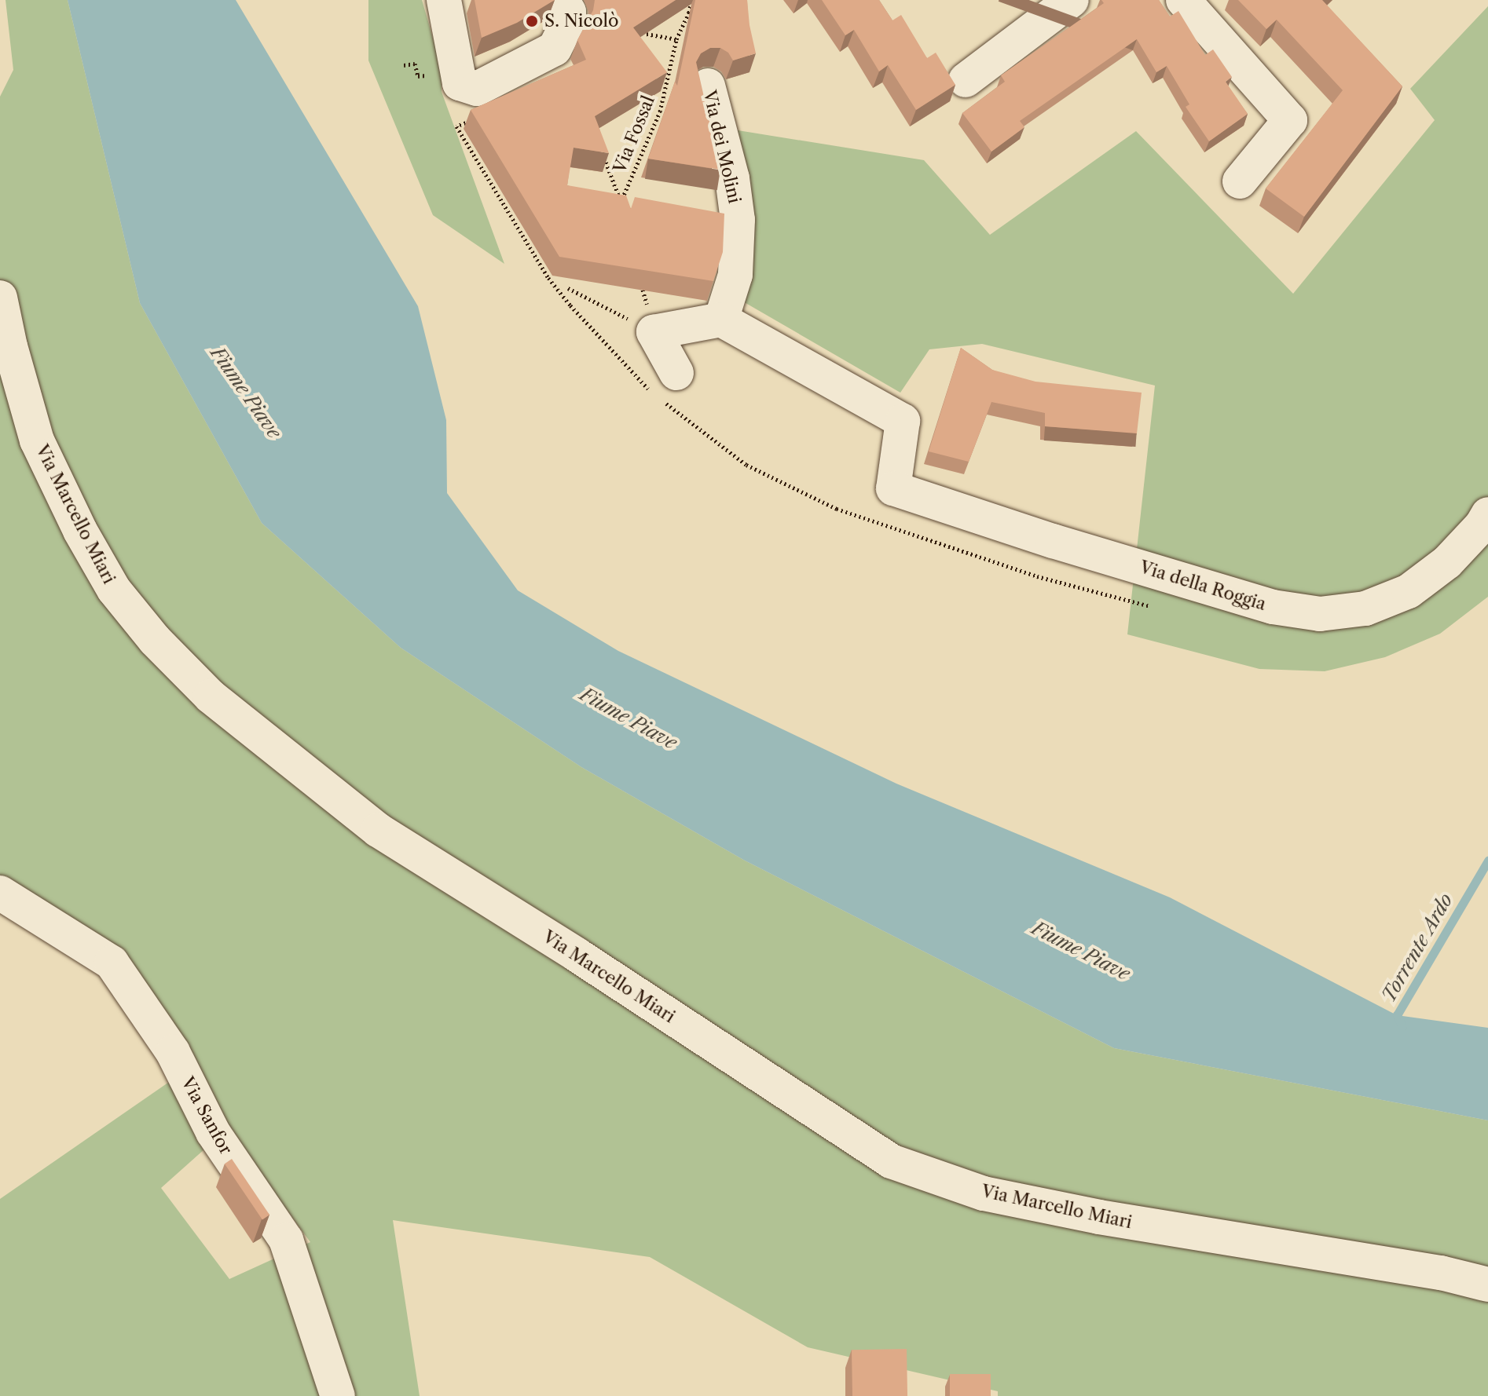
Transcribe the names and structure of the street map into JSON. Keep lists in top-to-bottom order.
{
  "streets": {
    "street": [
      "Via dei Molini",
      "Via Marcello Miari",
      "Via della Roggia",
      "Via Sanfor"
    ],
    "path": ["Via Fossal"]
  },
  "crossings": [
    ["Via dei Molini", "Via della Roggia"]
  ],
  "water": ["Fiume Piave", "Torrente Ardo"],
  "places": ["S. Nicolò"]
}
